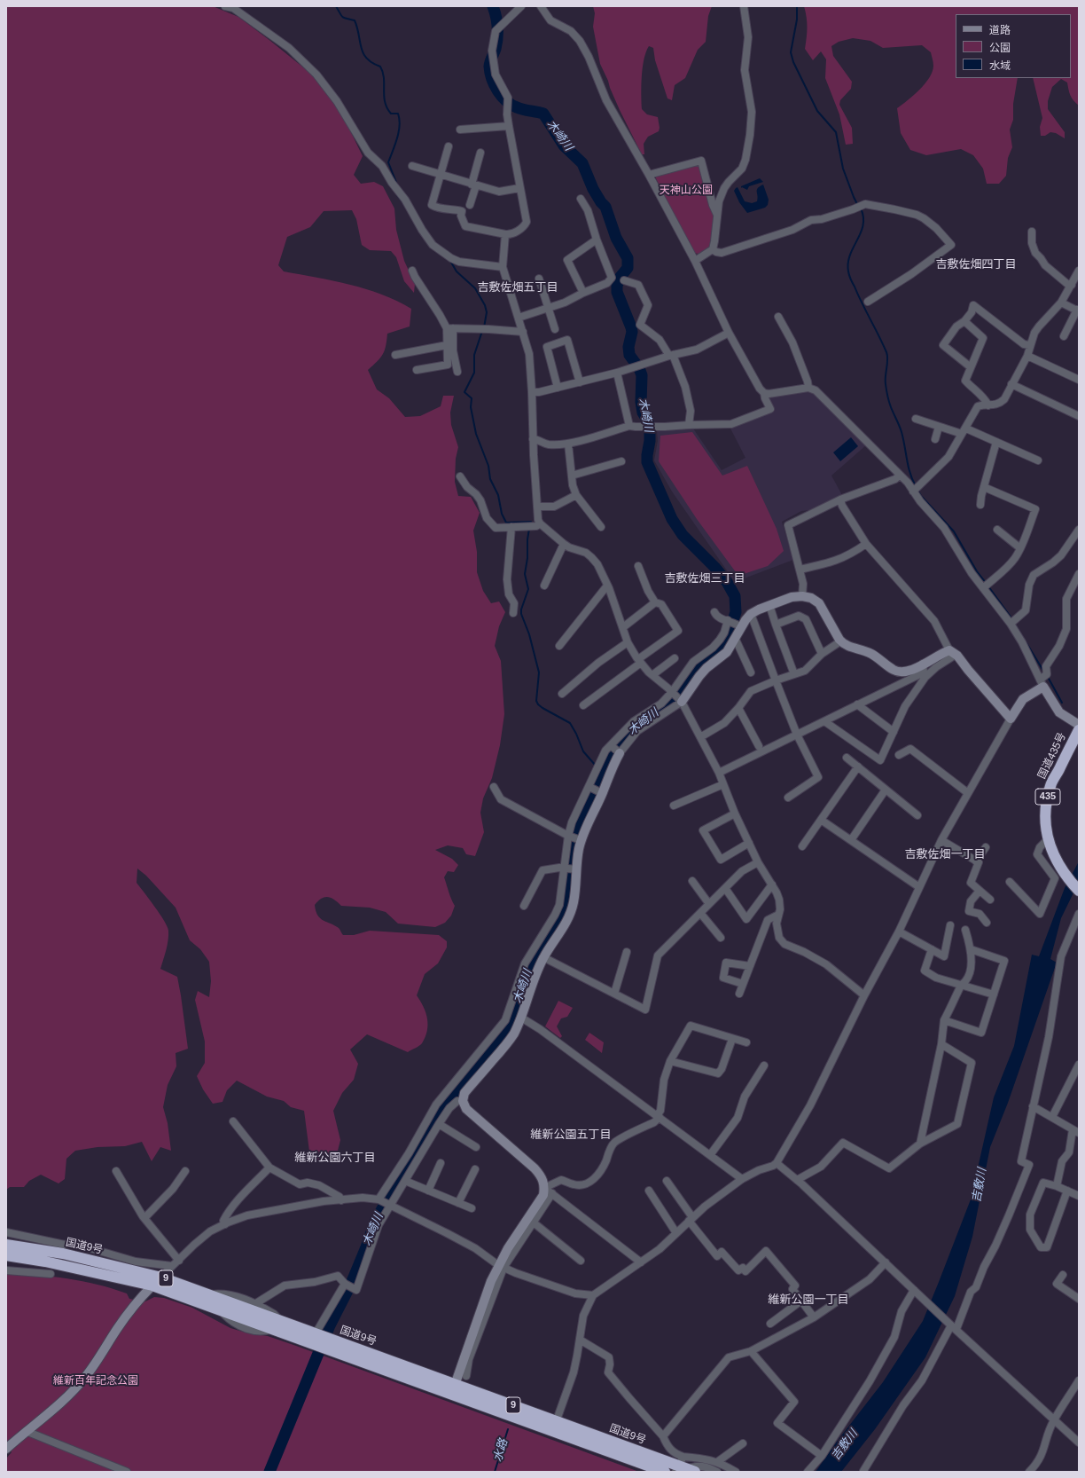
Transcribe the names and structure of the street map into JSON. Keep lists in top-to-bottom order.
{
  "streets": {
    "highway": [
      "国道435号",
      "435",
      "国道9号",
      "9"
    ]
  },
  "districts": [
    "吉敷佐畑四丁目",
    "吉敷佐畑五丁目",
    "吉敷佐畑三丁目",
    "吉敷佐畑一丁目",
    "維新公園五丁目",
    "維新公園六丁目",
    "維新公園一丁目"
  ],
  "water": ["木崎川", "吉敷川", "水路"],
  "parks": ["天神山公園", "維新百年記念公園"],
  "legend": ["道路", "公園", "水域"]
}
